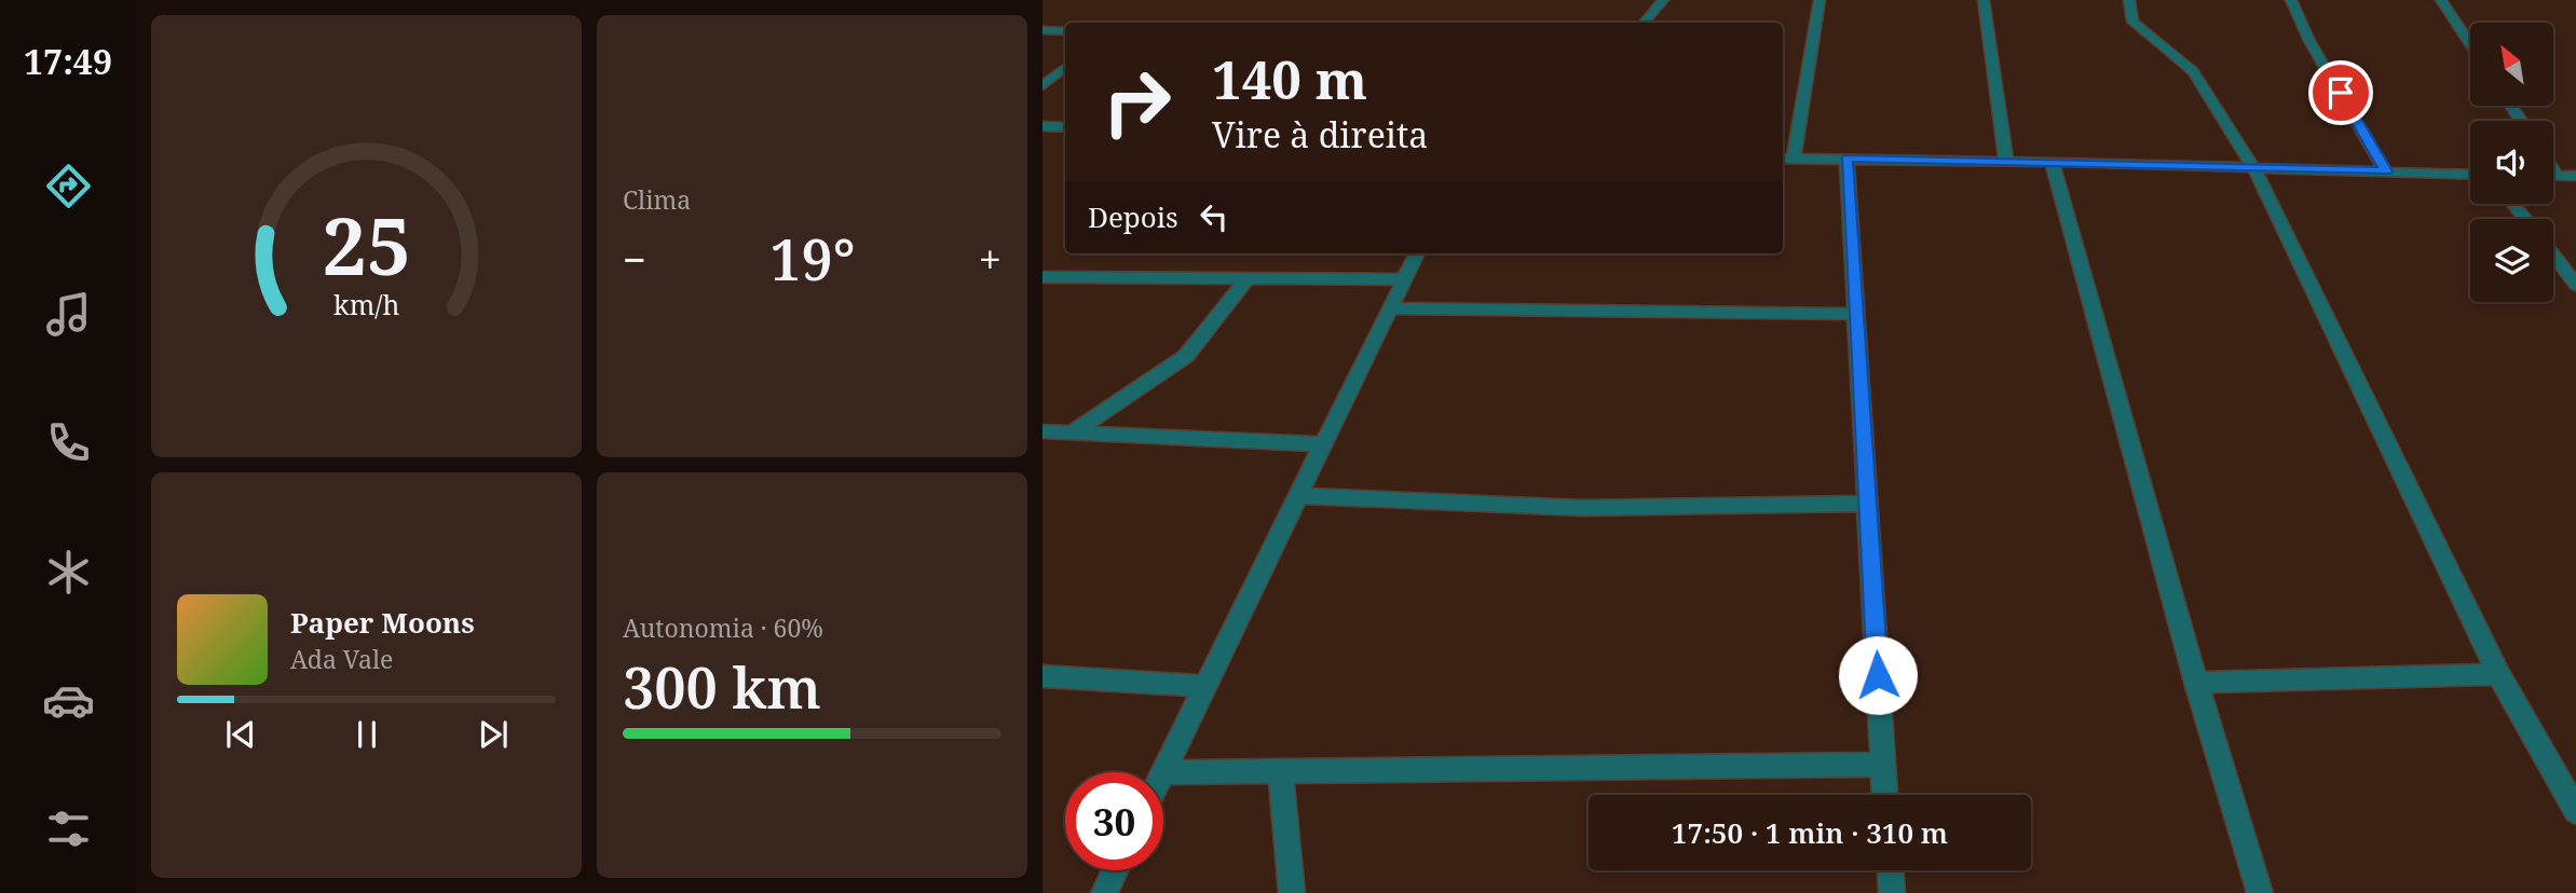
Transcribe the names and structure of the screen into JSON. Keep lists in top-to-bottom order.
{
  "north": "top left",
  "page": {
    "tabs": "17:49",
    "tile": [
      "Clima",
      ["Autonomia · 60%", "300 km"]
    ],
    "turn": ["140 m", "Vire à direita"],
    "then": "Depois",
    "heat": ["−", "19°", "+"],
    "song": ["Paper Moons", "Ada Vale"],
    "limit": "30",
    "trip": "17:50 · 1 min · 310 m",
    "gauge": ["25", "km/h"]
  }
}
